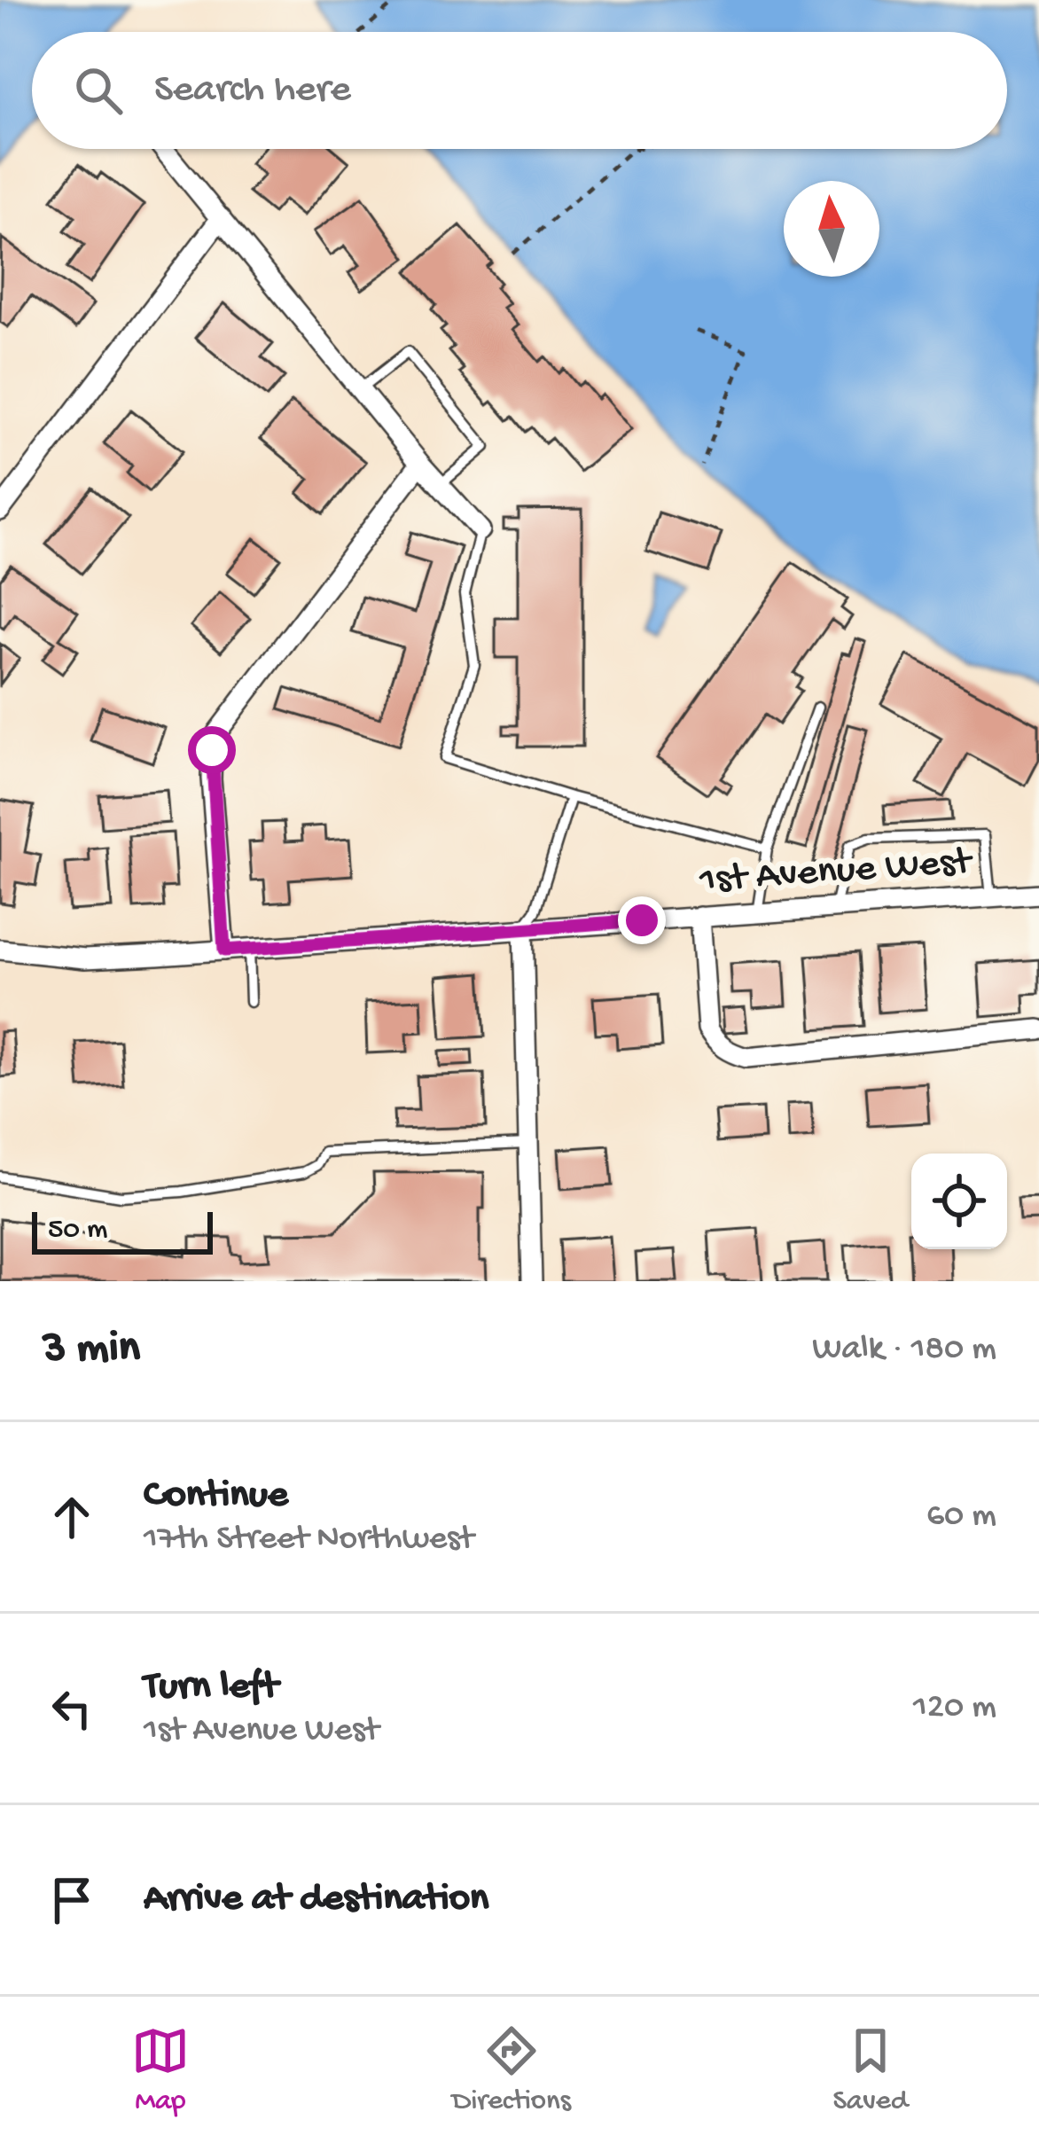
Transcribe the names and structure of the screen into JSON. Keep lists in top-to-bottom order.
{
  "streets": {
    "street": ["1st Avenue West"]
  },
  "scale_bar": "50 m",
  "north": "top",
  "page": {
    "search": "Search here",
    "scale": "50 m",
    "heading": ["3 min", "Walk · 180 m"],
    "list": [
      ["Continue", "17th Street Northwest", "60 m"],
      ["Turn left", "1st Avenue West", "120 m"],
      "Arrive at destination"
    ],
    "nav": ["Map", "Directions", "Saved"]
  }
}
